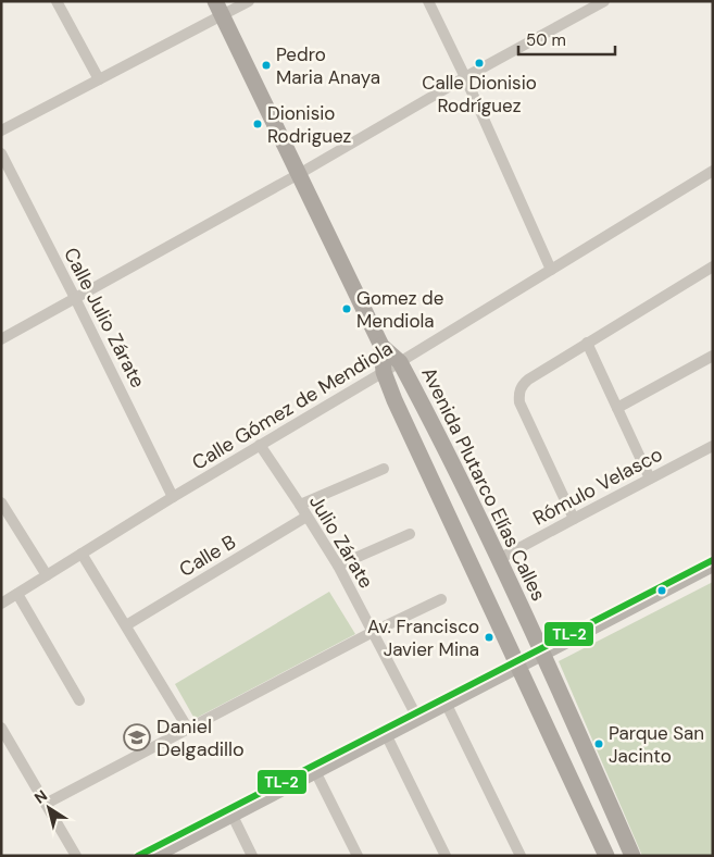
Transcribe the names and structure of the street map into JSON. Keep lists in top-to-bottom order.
{
  "streets": {
    "main road": ["Avenida Plutarco Elías Calles"],
    "street": [
      "Calle Julio Zárate",
      "Calle Gómez de Mendiola",
      "Rómulo Velasco",
      "Julio Zárate",
      "Calle B"
    ]
  },
  "crossings": [
    ["Calle Julio Zárate", "Calle Gómez de Mendiola"],
    ["Calle Gómez de Mendiola", "Avenida Plutarco Elías Calles"],
    ["Calle Gómez de Mendiola", "Julio Zárate"],
    ["Avenida Plutarco Elías Calles", "Rómulo Velasco"],
    ["Julio Zárate", "Calle B"]
  ],
  "places": {
    "other": [
      "Calle Dionisio Rodríguez",
      "Pedro Maria Anaya",
      "Dionisio Rodriguez",
      "Gomez de Mendiola",
      "Av. Francisco Javier Mina",
      "Parque San Jacinto"
    ],
    "school or university": ["Daniel Delgadillo"]
  },
  "lines": ["transit line TL-2"],
  "scale_bar": "50 m",
  "north": "top left"
}
